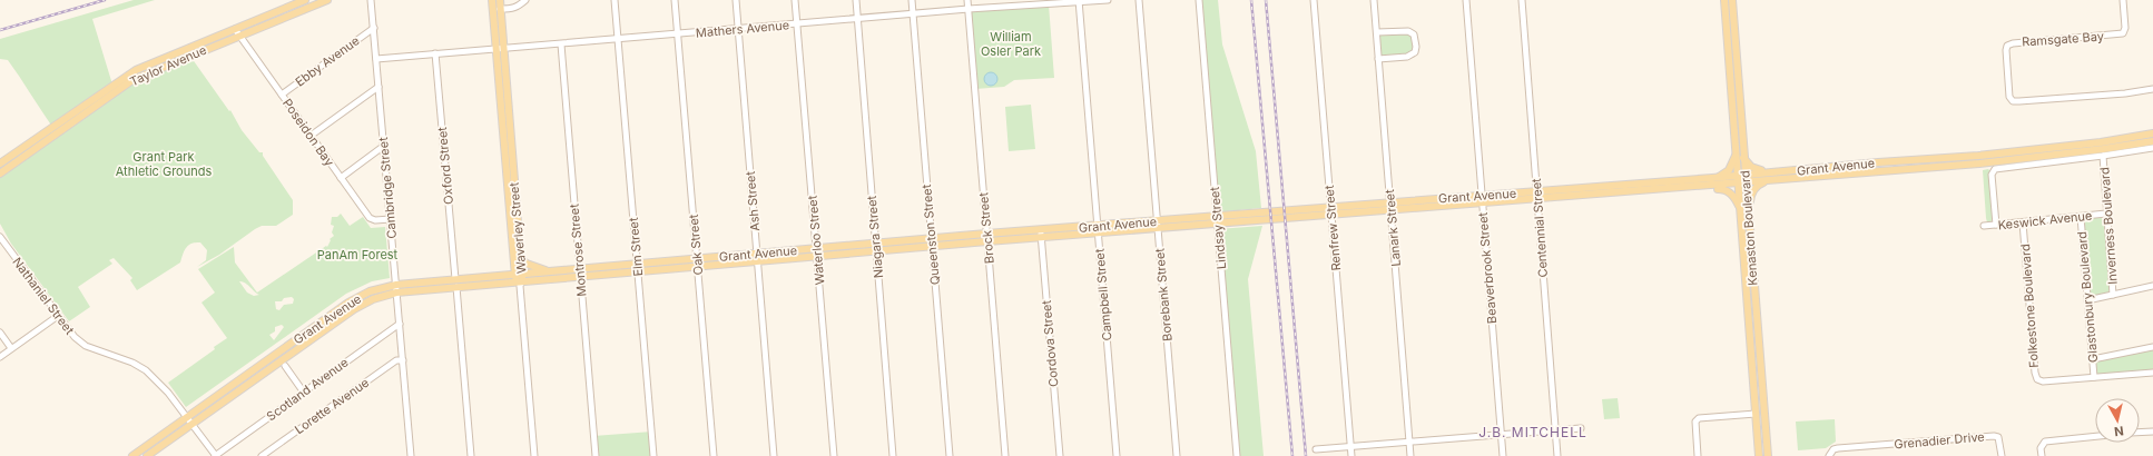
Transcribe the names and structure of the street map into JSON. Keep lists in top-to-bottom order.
{
  "streets": {
    "main road": [
      "Taylor Avenue",
      "Grant Avenue",
      "Waverley Street",
      "Kenaston Boulevard"
    ],
    "street": [
      "Mathers Avenue",
      "Ramsgate Bay",
      "Ebby Avenue",
      "Poseidon Bay",
      "Oxford Street",
      "Cambridge Street",
      "Ash Street",
      "Keswick Avenue",
      "Inverness Boulevard",
      "Brock Street",
      "Lindsay Street",
      "Renfrew Street",
      "Lanark Street",
      "Centennial Street",
      "Queenston Street",
      "Niagara Street",
      "Waterloo Street",
      "Oak Street",
      "Elm Street",
      "Montrose Street",
      "Beaverbrook Street",
      "Campbell Street",
      "Borebank Street",
      "Nathaniel Street",
      "Glastonbury Boulevard",
      "Folkestone Boulevard",
      "Cordova Street",
      "Scotland Avenue",
      "Lorette Avenue",
      "Grenadier Drive"
    ]
  },
  "crossings": [
    ["Mathers Avenue", "Oxford Street"],
    ["Mathers Avenue", "Cambridge Street"],
    ["Mathers Avenue", "Ash Street"],
    ["Mathers Avenue", "Waverley Street"],
    ["Mathers Avenue", "Brock Street"],
    ["Mathers Avenue", "Queenston Street"],
    ["Mathers Avenue", "Niagara Street"],
    ["Mathers Avenue", "Waterloo Street"],
    ["Mathers Avenue", "Oak Street"],
    ["Mathers Avenue", "Elm Street"],
    ["Mathers Avenue", "Montrose Street"],
    ["Mathers Avenue", "Campbell Street"],
    ["Ebby Avenue", "Poseidon Bay"],
    ["Ebby Avenue", "Cambridge Street"],
    ["Taylor Avenue", "Poseidon Bay"],
    ["Poseidon Bay", "Cambridge Street"],
    ["Oxford Street", "Grant Avenue"],
    ["Grant Avenue", "Cambridge Street"],
    ["Grant Avenue", "Ash Street"],
    ["Grant Avenue", "Waverley Street"],
    ["Grant Avenue", "Brock Street"],
    ["Grant Avenue", "Lindsay Street"],
    ["Grant Avenue", "Renfrew Street"],
    ["Grant Avenue", "Lanark Street"],
    ["Grant Avenue", "Centennial Street"],
    ["Grant Avenue", "Kenaston Boulevard"],
    ["Grant Avenue", "Queenston Street"],
    ["Grant Avenue", "Niagara Street"],
    ["Grant Avenue", "Waterloo Street"],
    ["Grant Avenue", "Oak Street"],
    ["Grant Avenue", "Elm Street"],
    ["Grant Avenue", "Montrose Street"],
    ["Grant Avenue", "Beaverbrook Street"],
    ["Grant Avenue", "Campbell Street"],
    ["Grant Avenue", "Borebank Street"],
    ["Grant Avenue", "Nathaniel Street"],
    ["Grant Avenue", "Cordova Street"],
    ["Cambridge Street", "Scotland Avenue"],
    ["Cambridge Street", "Lorette Avenue"],
    ["Keswick Avenue", "Inverness Boulevard"],
    ["Keswick Avenue", "Glastonbury Boulevard"],
    ["Keswick Avenue", "Folkestone Boulevard"],
    ["Nathaniel Street", "Scotland Avenue"],
    ["Glastonbury Boulevard", "Folkestone Boulevard"]
  ],
  "districts": ["J.B. MITCHELL"],
  "parks": ["William Osler Park", "Grant Park Athletic Grounds", "PanAm Forest"],
  "north": "bottom"
}
